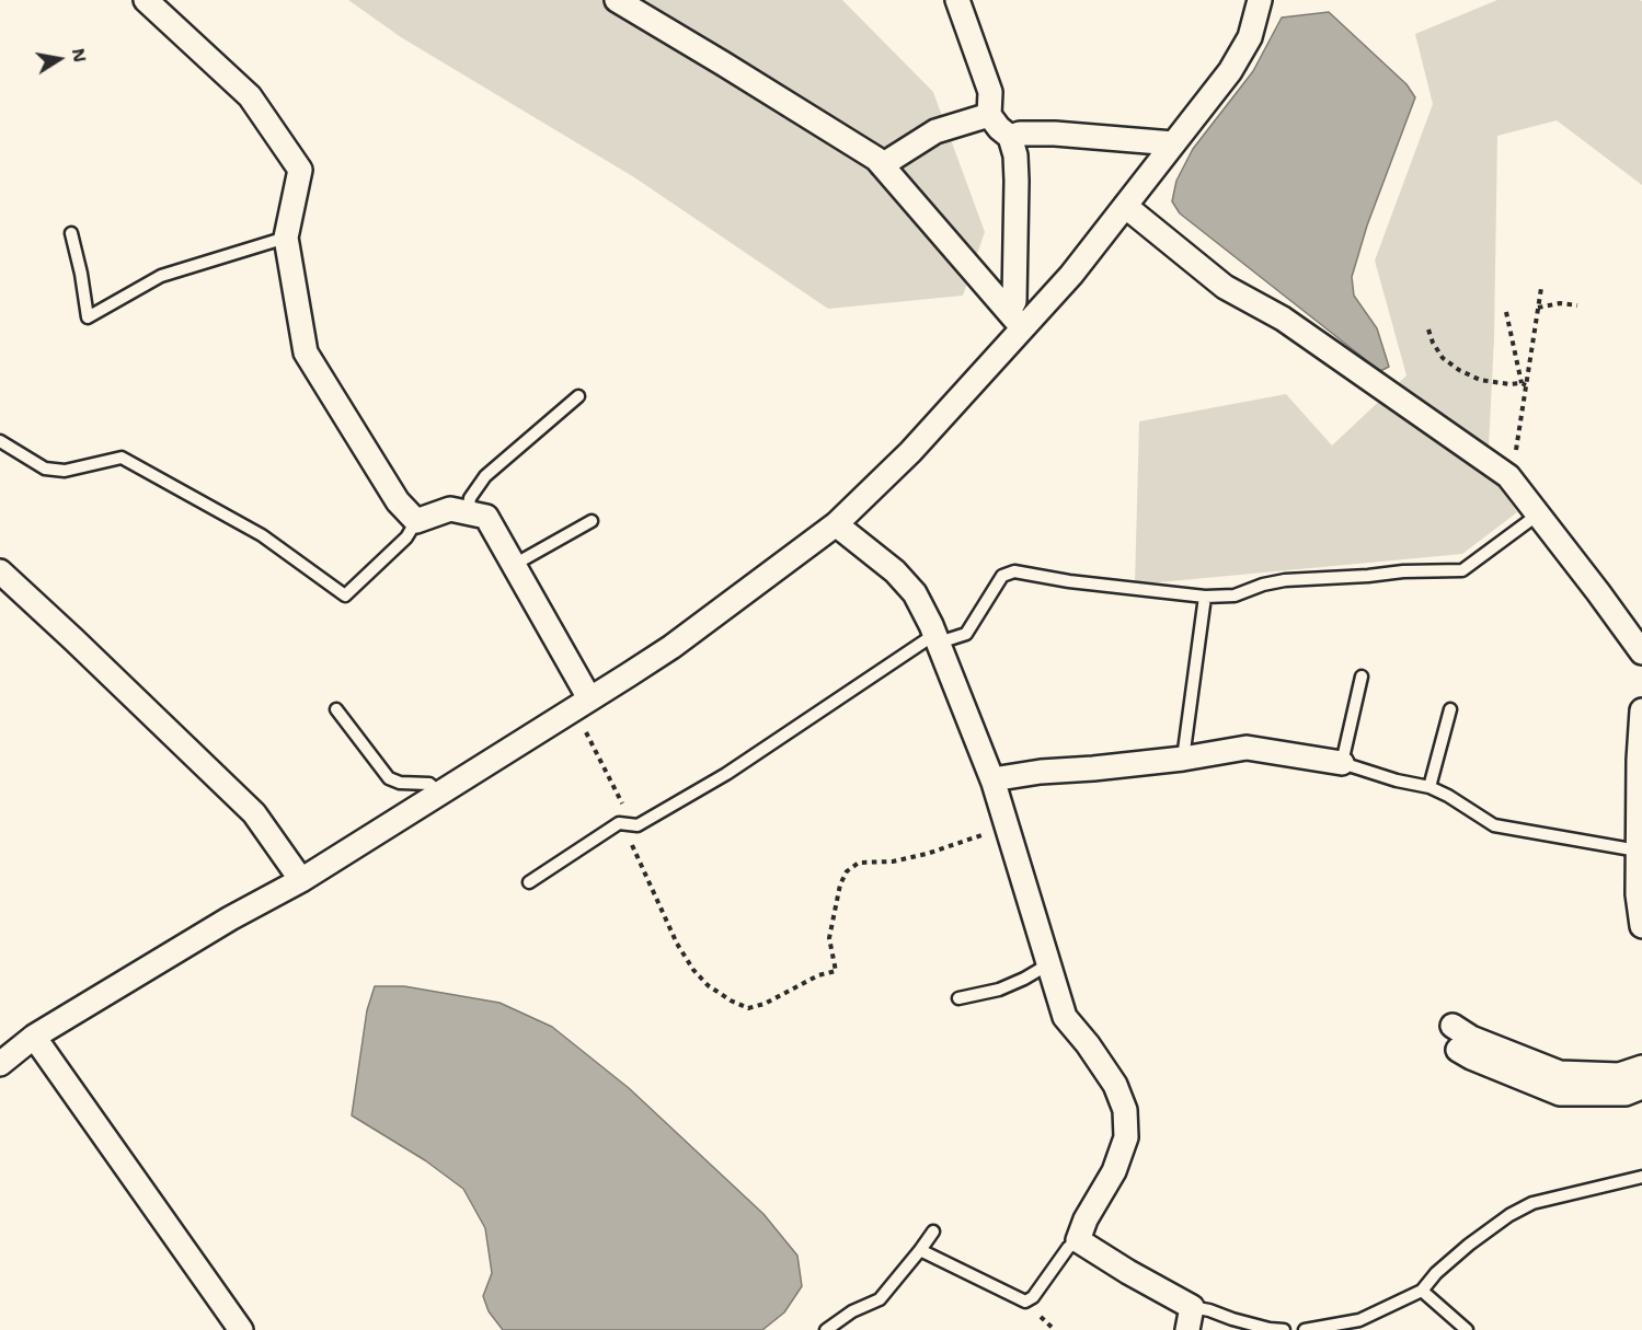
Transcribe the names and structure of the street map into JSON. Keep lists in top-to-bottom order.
{
  "north": "right"
}
